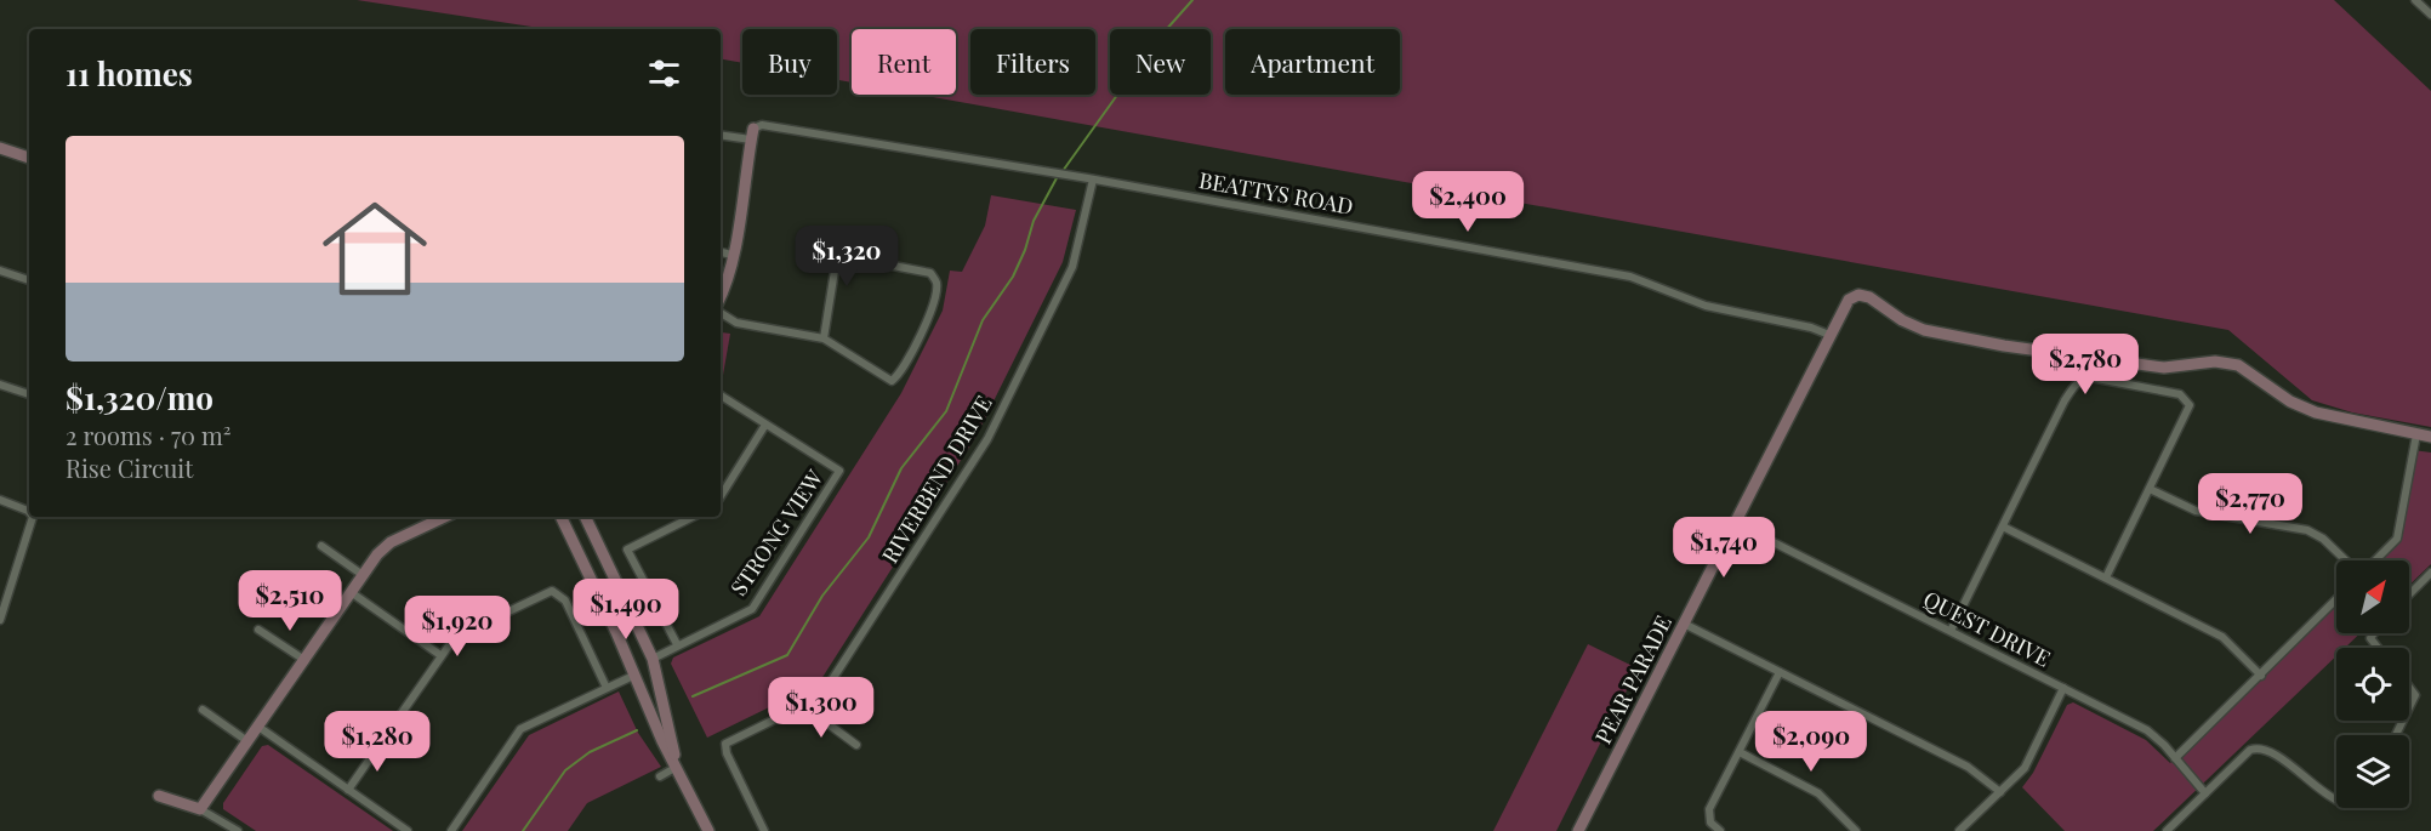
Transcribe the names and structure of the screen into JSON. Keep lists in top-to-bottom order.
{
  "streets": {
    "street": [
      "BEATTYS ROAD",
      "RIVERBEND DRIVE",
      "STRONG VIEW",
      "QUEST DRIVE",
      "PEAR PARADE"
    ]
  },
  "crossings": [
    ["BEATTYS ROAD", "RIVERBEND DRIVE"],
    ["BEATTYS ROAD", "PEAR PARADE"],
    ["QUEST DRIVE", "PEAR PARADE"]
  ],
  "north": "top right",
  "page": {
    "chip": [
      "Buy",
      "Rent",
      "Filters",
      "New",
      "Apartment"
    ],
    "heading": "11 homes",
    "list": [
      {
        "name": "$1,320/mo",
        "note": "2 rooms · 70 m² · Rise Circuit"
      }
    ],
    "price": [
      "$2,400",
      "$1,320",
      "$2,780",
      "$2,770",
      "$1,740",
      "$2,510",
      "$1,490",
      "$1,920",
      "$1,300",
      "$1,280",
      "$2,090"
    ]
  }
}
